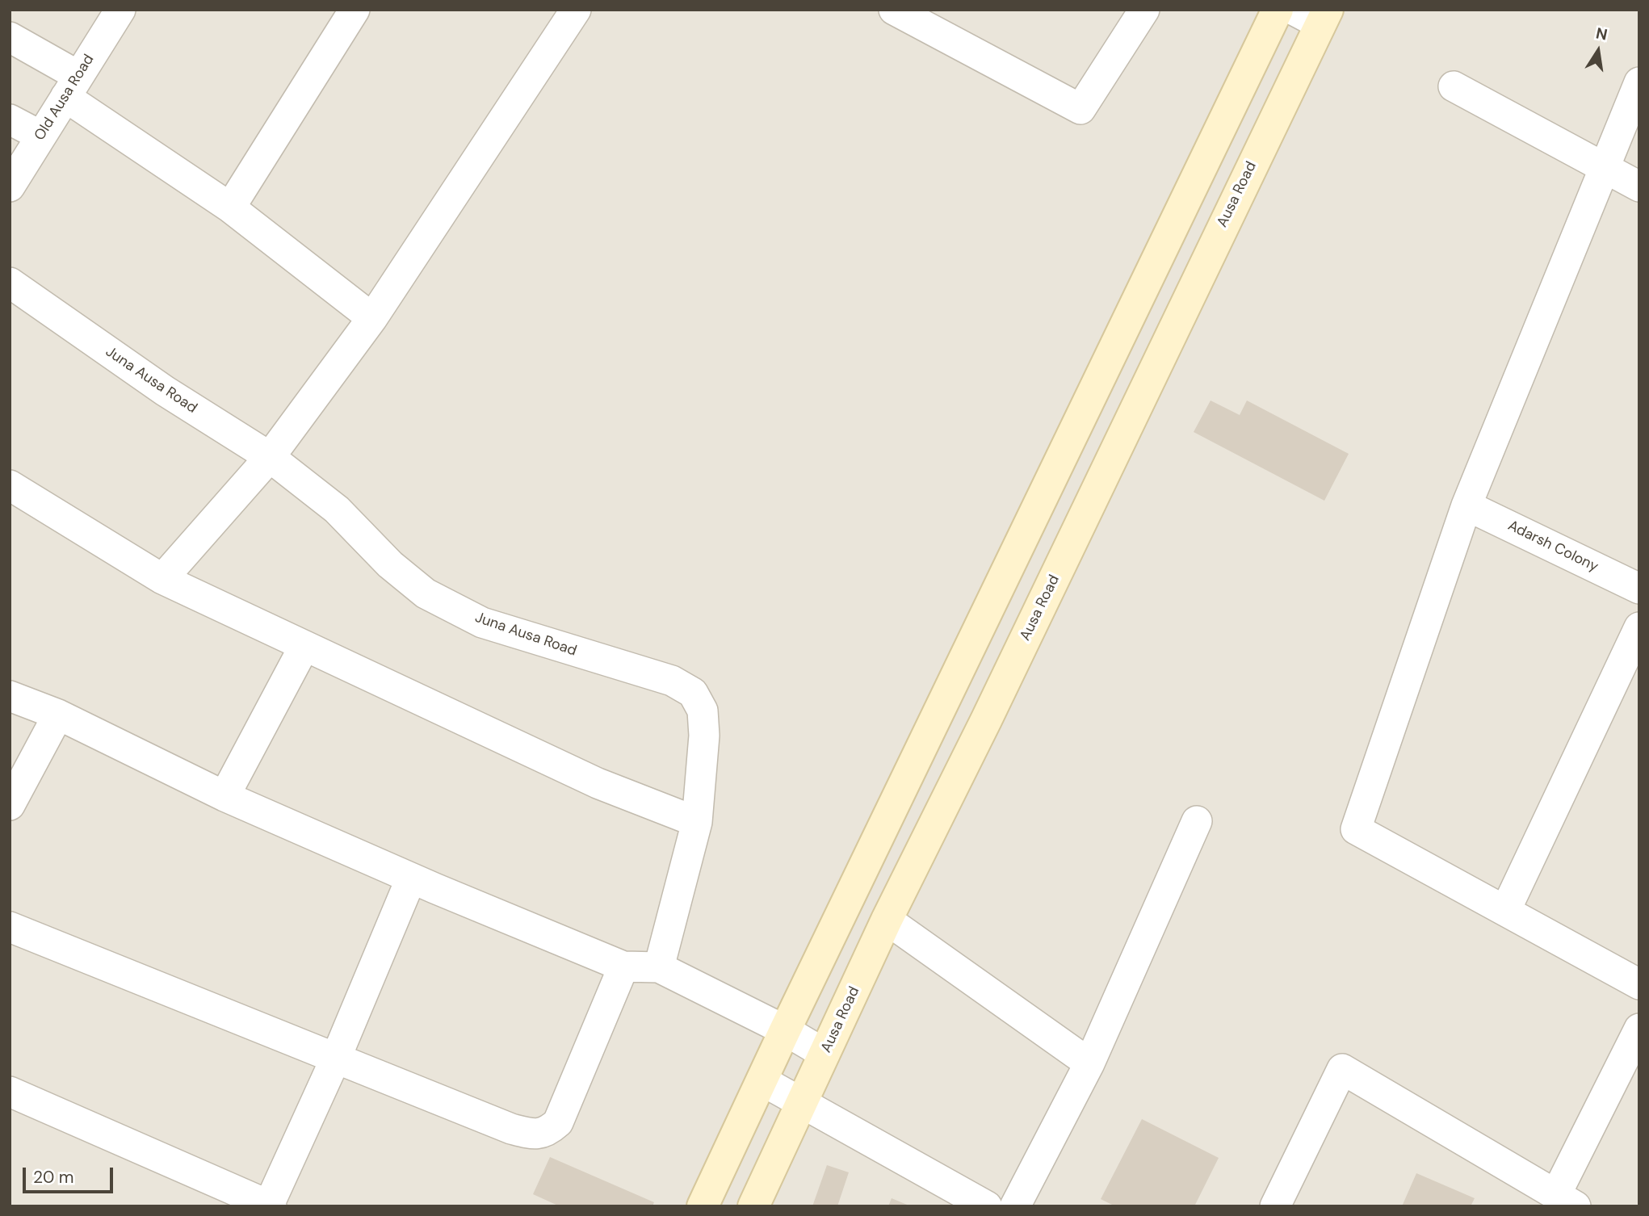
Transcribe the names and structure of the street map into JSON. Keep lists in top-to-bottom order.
{
  "streets": {
    "main road": ["Ausa Road"],
    "street": ["Old Ausa Road", "Juna Ausa Road", "Adarsh Colony"]
  },
  "scale_bar": "20 m",
  "north": "top"
}
